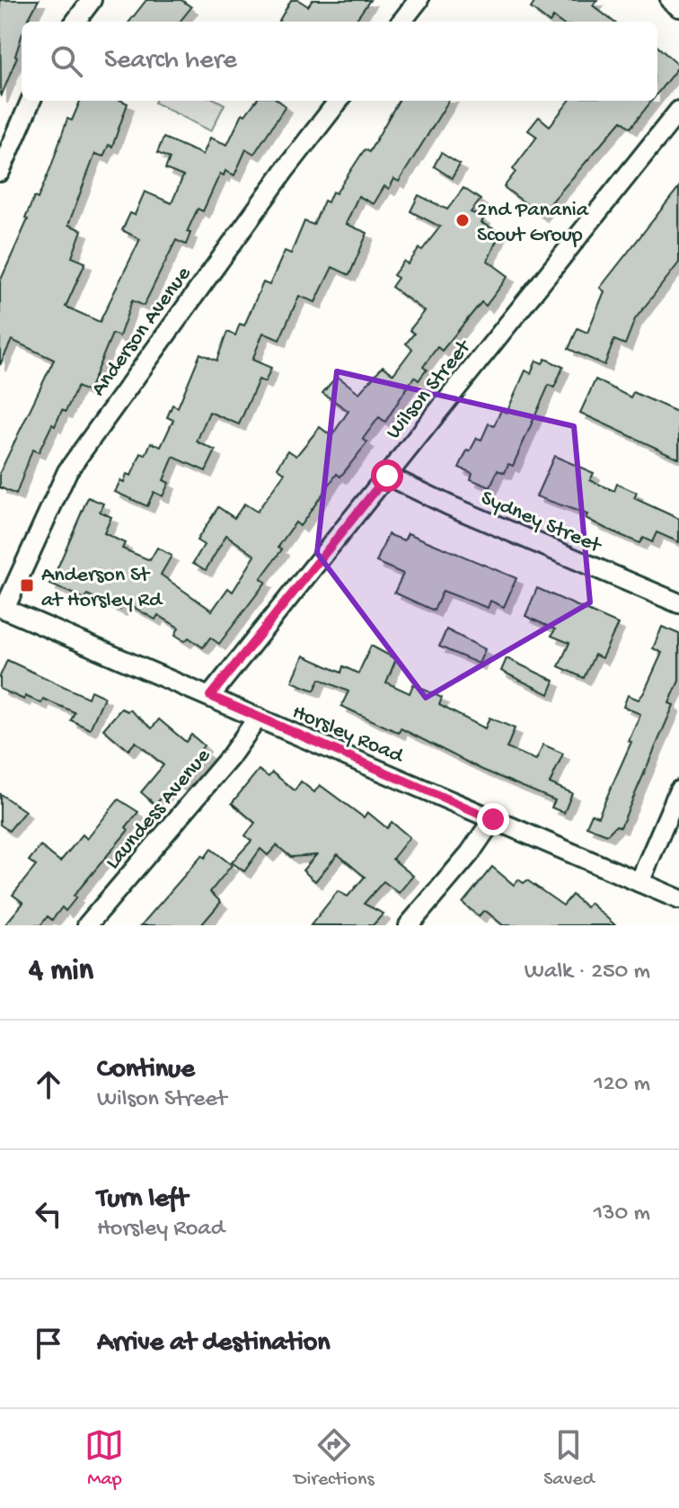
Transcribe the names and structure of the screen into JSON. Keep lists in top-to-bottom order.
{
  "streets": {
    "street": [
      "Anderson Avenue",
      "Wilson Street",
      "Sydney Street",
      "Horsley Road",
      "Laundess Avenue"
    ]
  },
  "crossings": [
    ["Anderson Avenue", "Horsley Road"],
    ["Wilson Street", "Sydney Street"],
    ["Wilson Street", "Horsley Road"],
    ["Horsley Road", "Laundess Avenue"]
  ],
  "places": {
    "other": ["2nd Panania Scout Group"],
    "transit": ["Anderson St at Horsley Rd"]
  },
  "page": {
    "search": "Search here",
    "heading": ["4 min", "Walk · 250 m"],
    "list": [
      ["Continue", "Wilson Street", "120 m"],
      ["Turn left", "Horsley Road", "130 m"],
      "Arrive at destination"
    ],
    "nav": ["Map", "Directions", "Saved"]
  }
}
